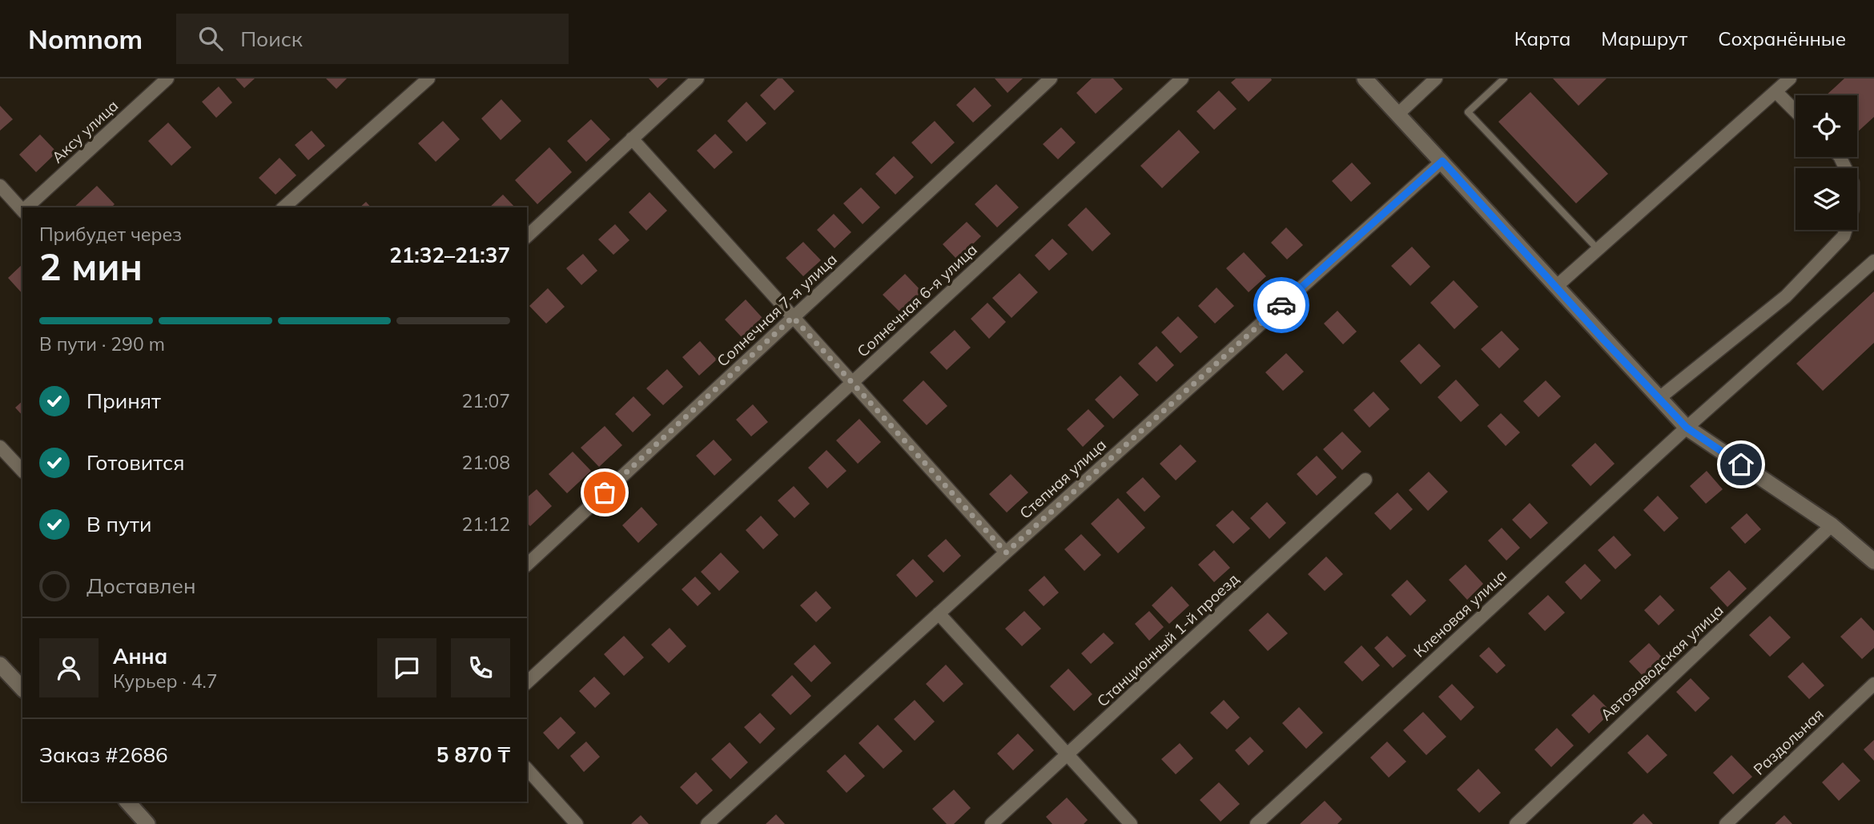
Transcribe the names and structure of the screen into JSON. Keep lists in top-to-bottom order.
{
  "streets": {
    "street": [
      "Аксу улица",
      "Солнечная 6-я улица",
      "Солнечная 7-я улица",
      "Степная улица",
      "Кленовая улица",
      "Станционный 1-й проезд",
      "Автозаводская улица",
      "Раздольная"
    ]
  },
  "page": {
    "header": "Nomnom",
    "search": "Поиск",
    "nav": ["Карта", "Маршрут", "Сохранённые"],
    "heading": ["2 мин", "Прибудет через", "21:32–21:37"],
    "panel": [
      "Анна",
      "Курьер · 4.7",
      "Заказ #2686",
      "5 870 ₸"
    ],
    "bar": "В пути · 290 m",
    "list": [
      ["Принят", "21:07"],
      ["Готовится", "21:08"],
      ["В пути", "21:12"],
      "Доставлен"
    ]
  }
}
